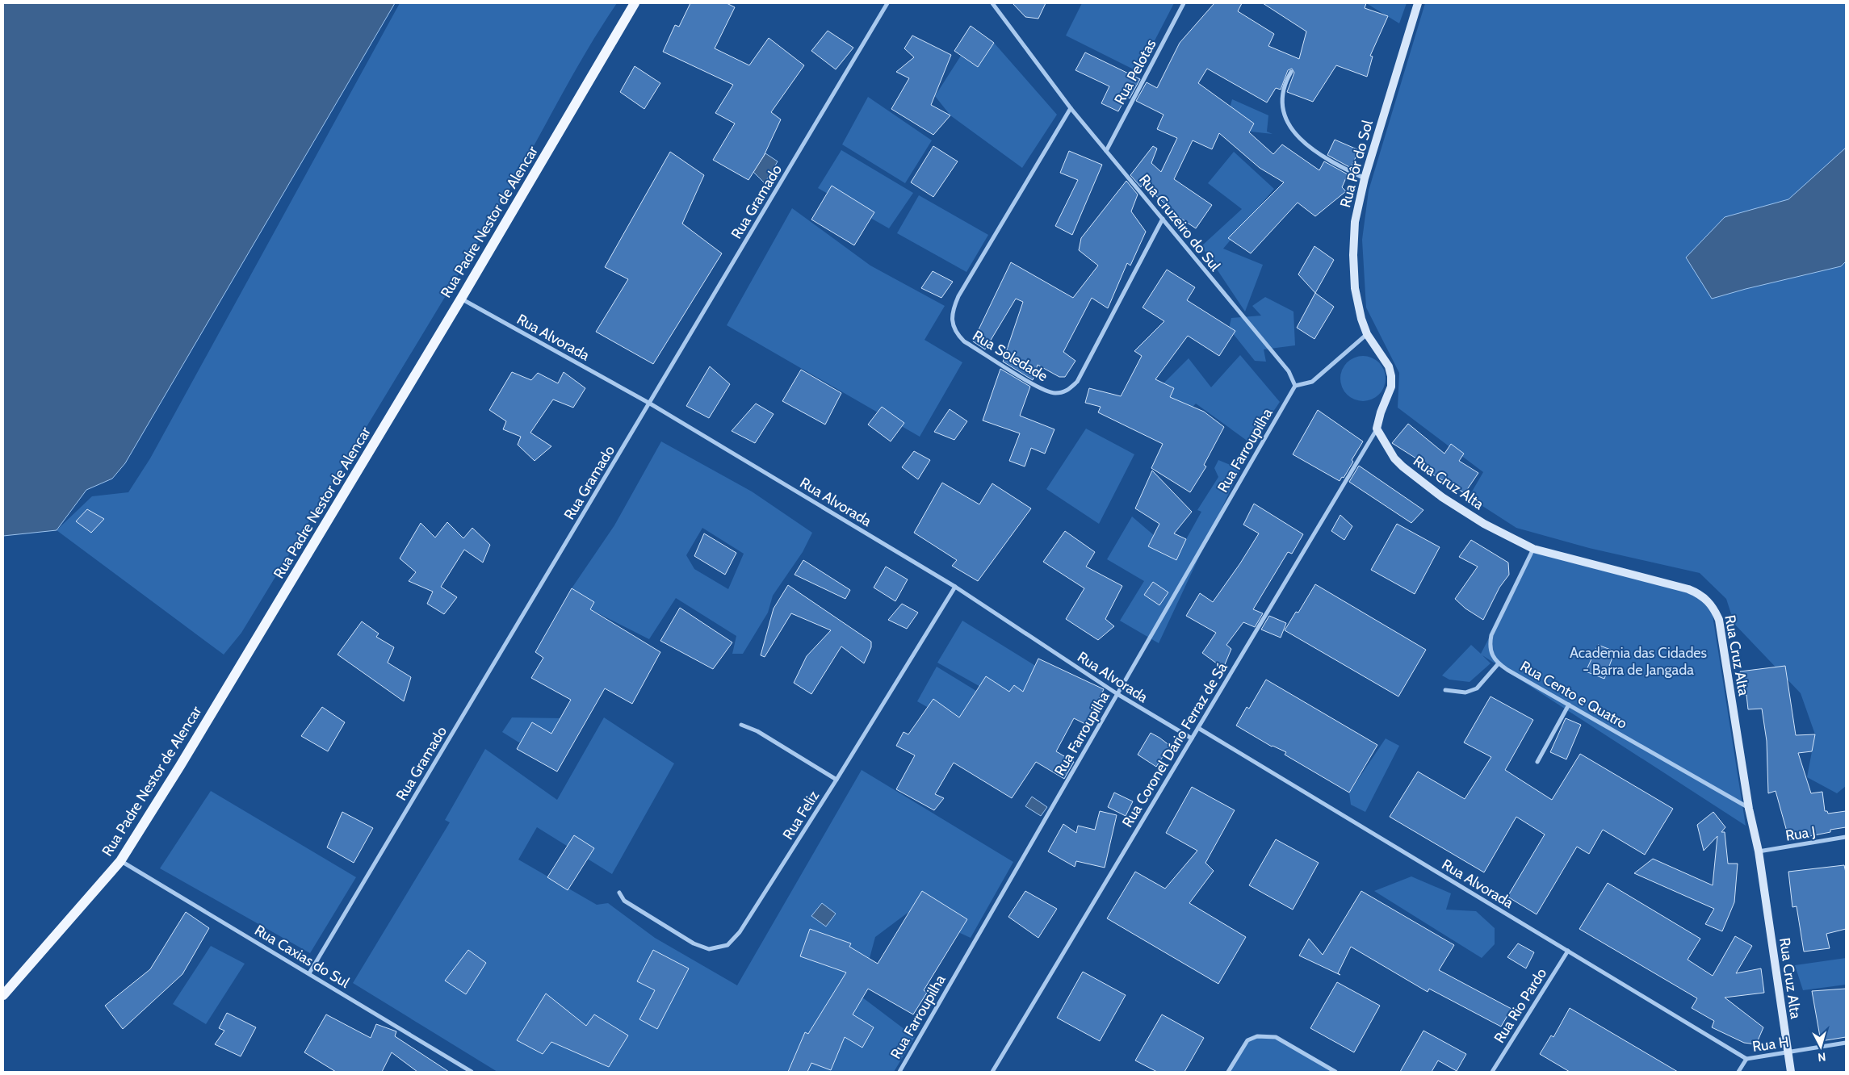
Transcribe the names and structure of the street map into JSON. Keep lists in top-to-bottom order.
{
  "streets": {
    "main road": ["Rua Pôr do Sol", "Rua Padre Nestor de Alencar", "Rua Cruz Alta"],
    "street": [
      "Rua Pelotas",
      "Rua Gramado",
      "Rua Cruzeiro do Sul",
      "Rua Alvorada",
      "Rua Soledade",
      "Rua Farroupilha",
      "Rua Cento e Quatro",
      "Rua Coronel Dário Ferraz de Sá",
      "Rua Feliz",
      "Rua J",
      "Rua Caxias do Sul",
      "Rua Rio Pardo",
      "Rua H"
    ]
  },
  "crossings": [
    ["Rua Pelotas", "Rua Cruzeiro do Sul"],
    ["Rua Pôr do Sol", "Rua Cruz Alta"],
    ["Rua Pôr do Sol", "Rua Coronel Dário Ferraz de Sá"],
    ["Rua Gramado", "Rua Alvorada"],
    ["Rua Gramado", "Rua Caxias do Sul"],
    ["Rua Padre Nestor de Alencar", "Rua Alvorada"],
    ["Rua Padre Nestor de Alencar", "Rua Caxias do Sul"],
    ["Rua Cruzeiro do Sul", "Rua Soledade"],
    ["Rua Cruzeiro do Sul", "Rua Farroupilha"],
    ["Rua Alvorada", "Rua Farroupilha"],
    ["Rua Alvorada", "Rua Coronel Dário Ferraz de Sá"],
    ["Rua Alvorada", "Rua Feliz"],
    ["Rua Alvorada", "Rua Rio Pardo"],
    ["Rua Alvorada", "Rua H"],
    ["Rua Cruz Alta", "Rua Cento e Quatro"],
    ["Rua Cruz Alta", "Rua Coronel Dário Ferraz de Sá"],
    ["Rua Cruz Alta", "Rua J"],
    ["Rua Cruz Alta", "Rua H"]
  ],
  "parks": ["Academia das Cidades - Barra de Jangada"],
  "north": "bottom"
}
